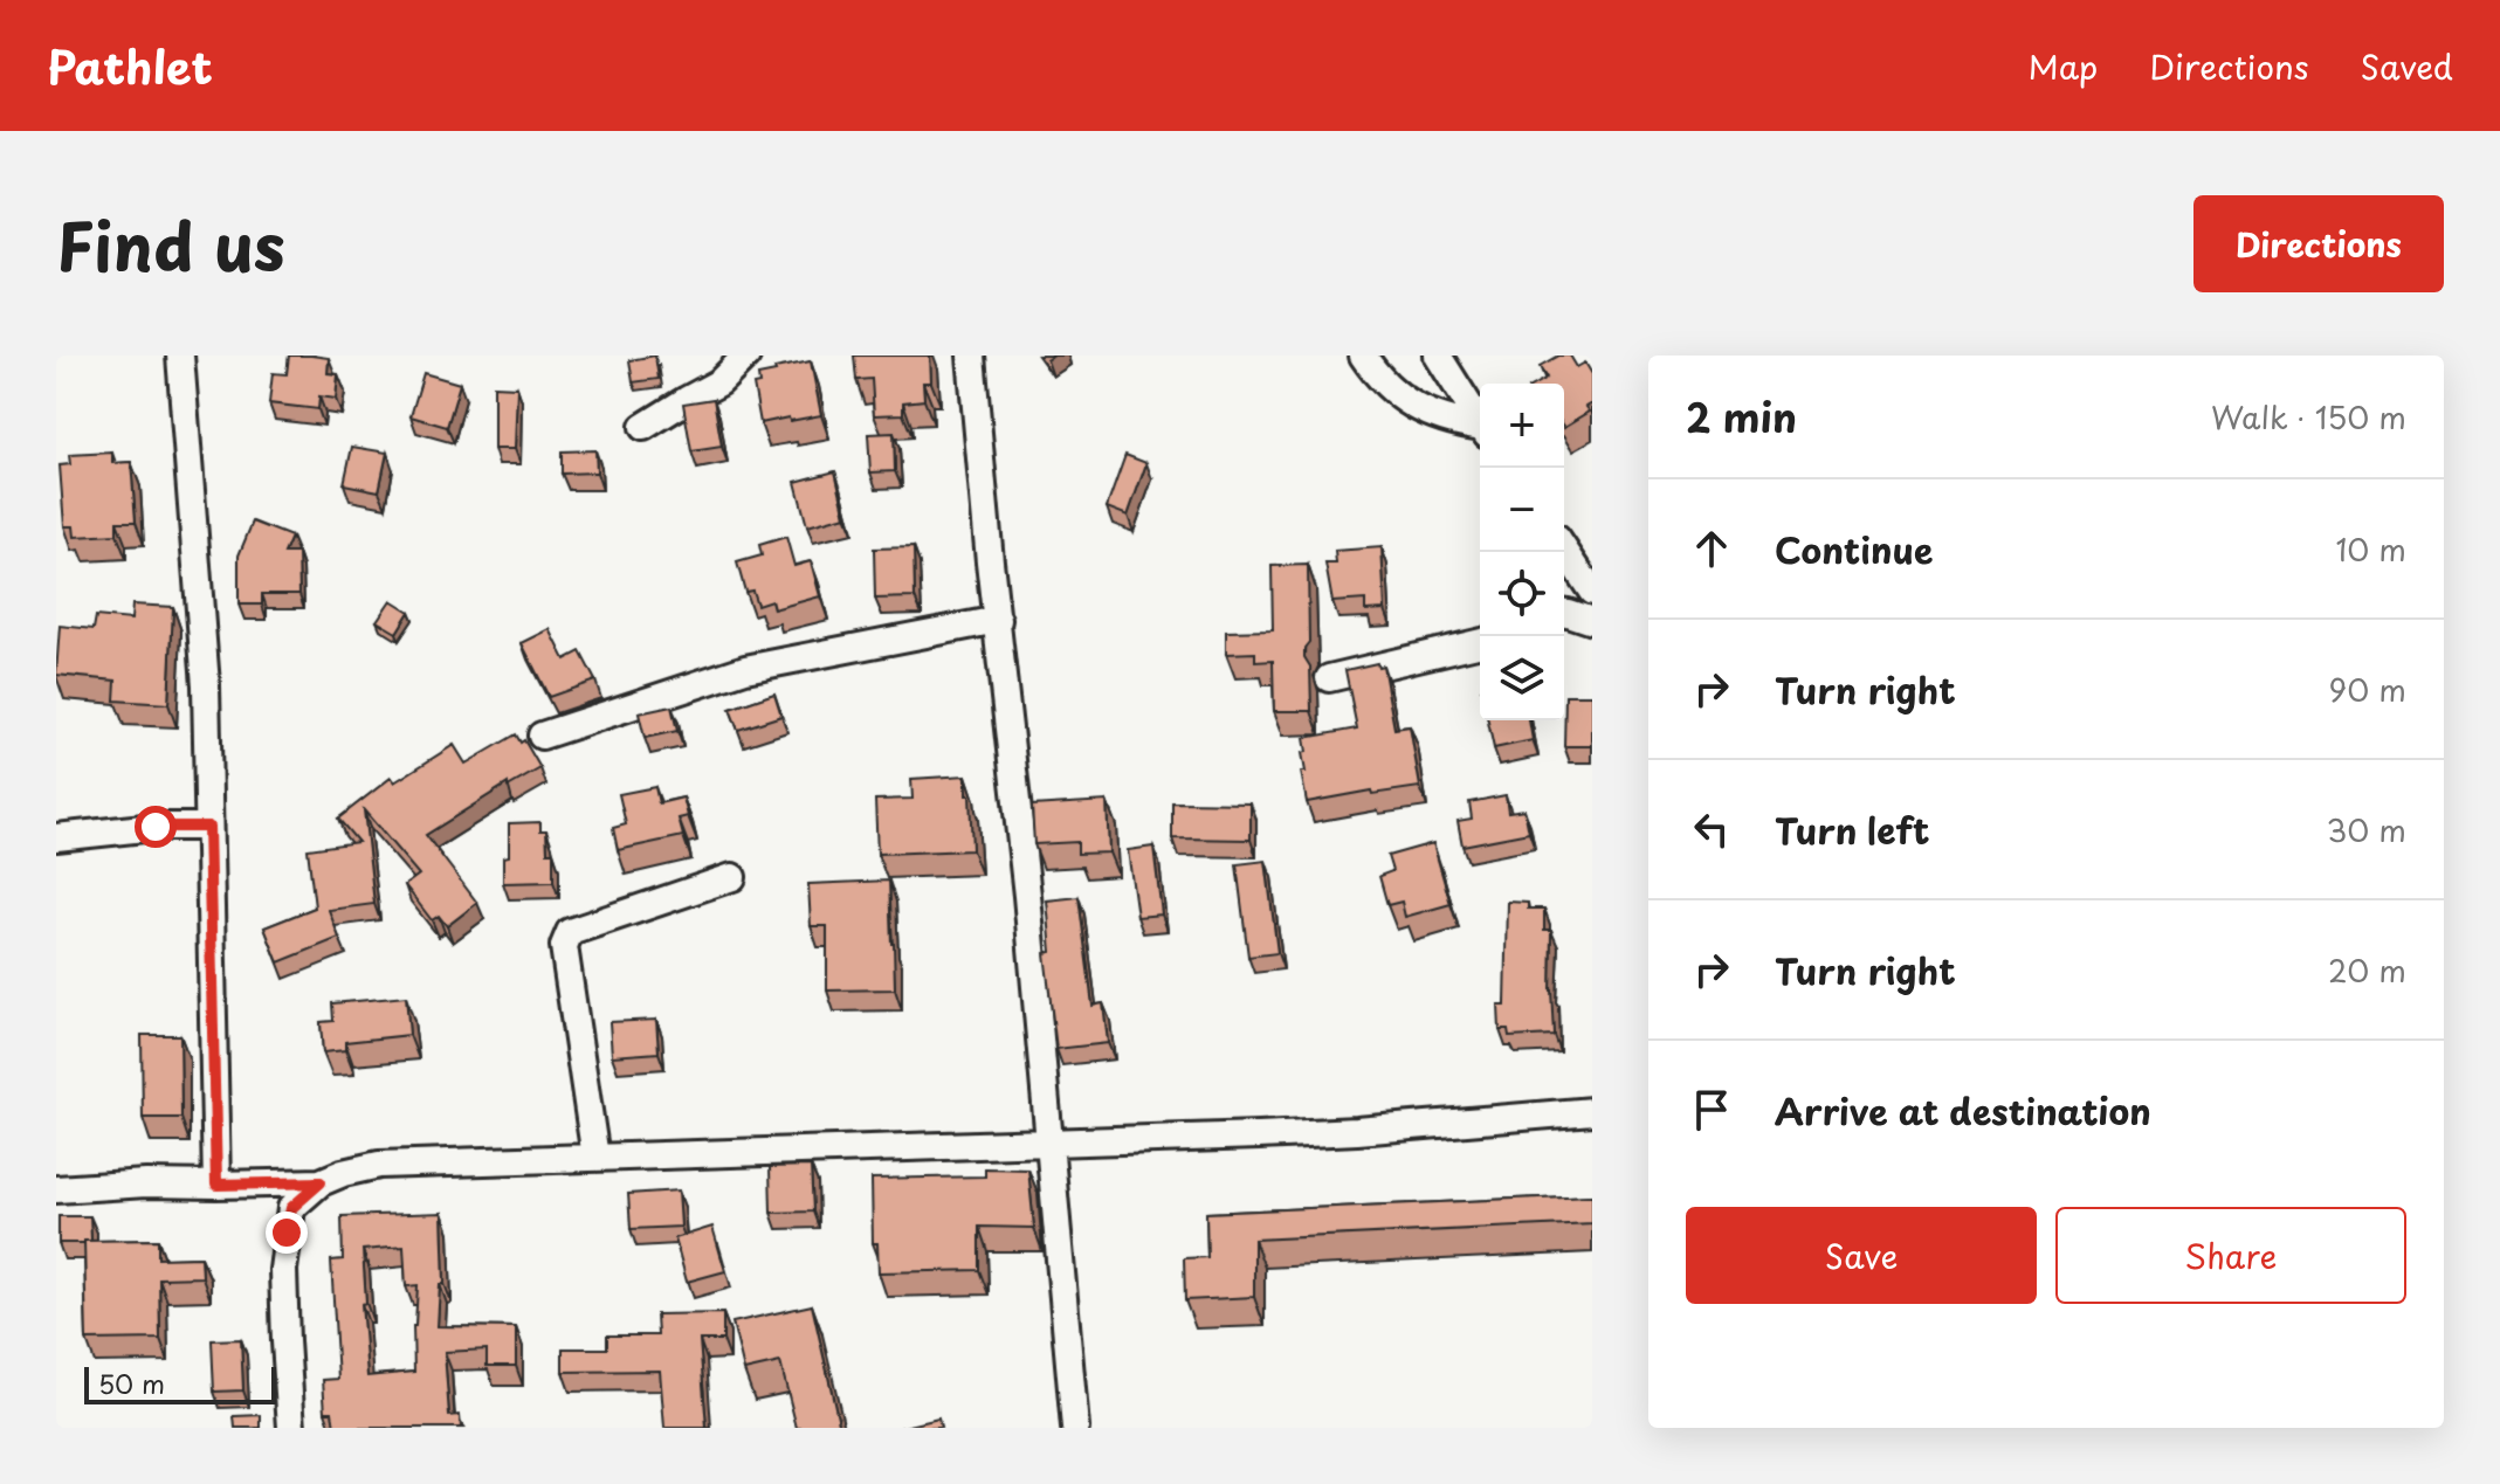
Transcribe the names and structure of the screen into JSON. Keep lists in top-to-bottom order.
{
  "scale_bar": "50 m",
  "page": {
    "header": "Pathlet",
    "nav": ["Map", "Directions", "Saved"],
    "title": "Find us",
    "buttons": [
      "Directions",
      ["Save", "Share"]
    ],
    "heading": ["2 min", "Walk · 150 m"],
    "map_buttons": ["+", "−"],
    "list": [
      ["Continue", "10 m"],
      ["Turn right", "90 m"],
      ["Turn left", "30 m"],
      ["Turn right", "20 m"],
      "Arrive at destination"
    ],
    "scale": "50 m"
  }
}
